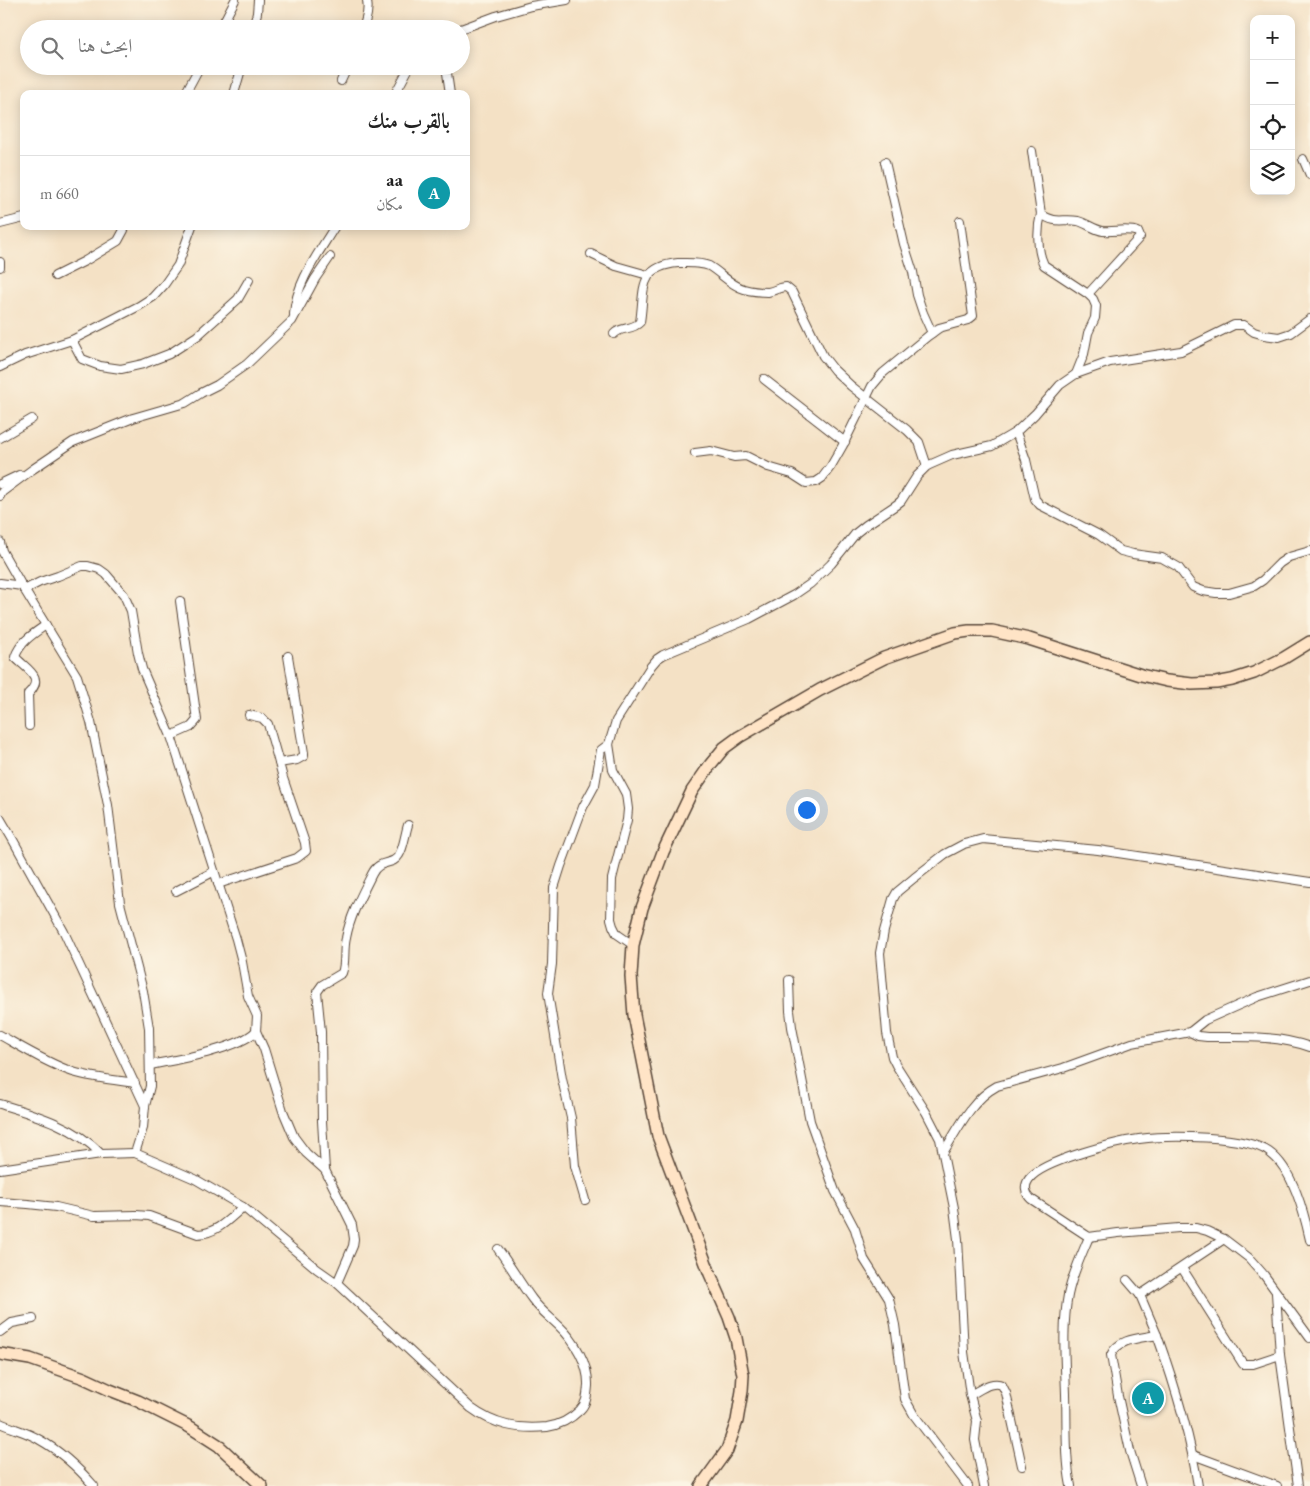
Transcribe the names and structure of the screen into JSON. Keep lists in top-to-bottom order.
{
  "page": {
    "map_buttons": ["+", "−"],
    "search": "ابحث هنا",
    "heading": "بالقرب منك",
    "list": [
      {
        "mark": "A",
        "name": "aa",
        "note": "مكان",
        "value": "660 m"
      }
    ],
    "pins": "A"
  }
}
